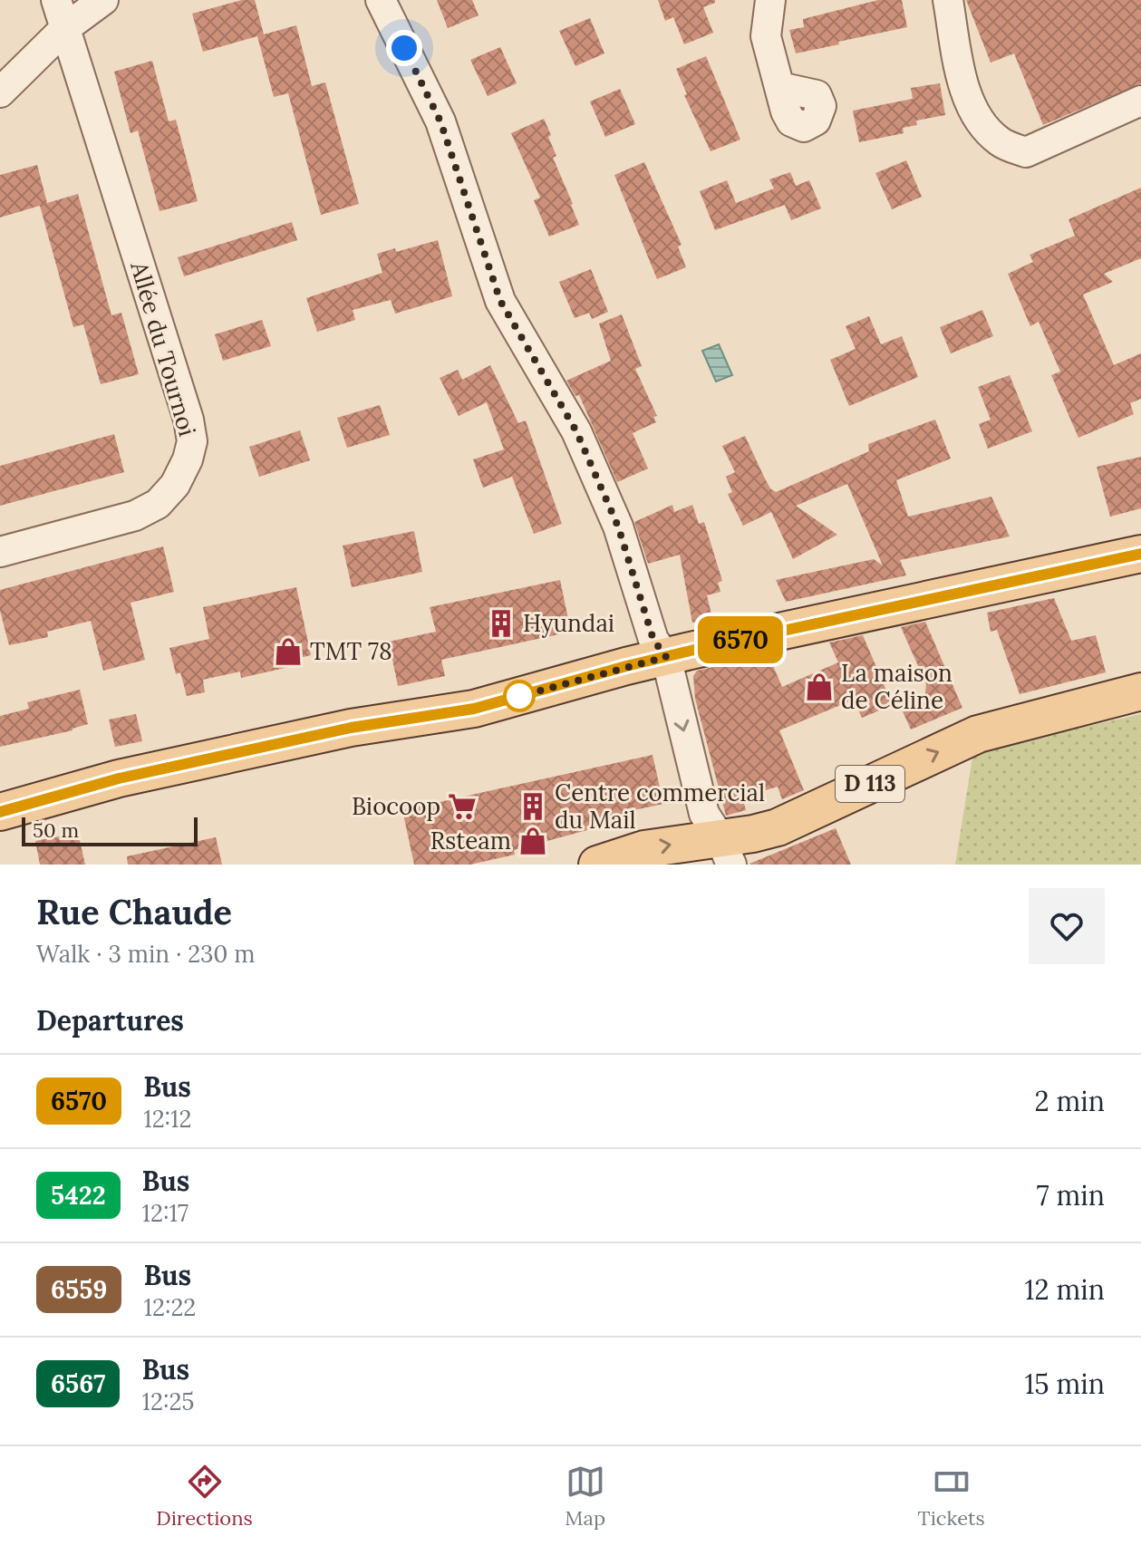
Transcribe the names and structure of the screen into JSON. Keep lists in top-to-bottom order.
{
  "streets": {
    "main road": ["D 113"],
    "street": ["Allée du Tournoi"]
  },
  "places": {
    "building": ["Hyundai", "Centre commercial du Mail"],
    "shop": ["TMT 78", "La maison de Céline", "Rsteam"],
    "supermarket": ["Biocoop"]
  },
  "lines": ["bus line 6570"],
  "scale_bar": "50 m",
  "page": {
    "on_map": "6570",
    "scale": "50 m",
    "heading": [
      ["Rue Chaude", "Walk · 3 min · 230 m"],
      "Departures"
    ],
    "list": [
      {
        "mark": "6570",
        "name": "Bus",
        "note": "12:12",
        "value": "2 min"
      },
      {
        "mark": "5422",
        "name": "Bus",
        "note": "12:17",
        "value": "7 min"
      },
      {
        "mark": "6559",
        "name": "Bus",
        "note": "12:22",
        "value": "12 min"
      },
      {
        "mark": "6567",
        "name": "Bus",
        "note": "12:25",
        "value": "15 min"
      }
    ],
    "tabs": ["Directions", "Map", "Tickets"]
  }
}
